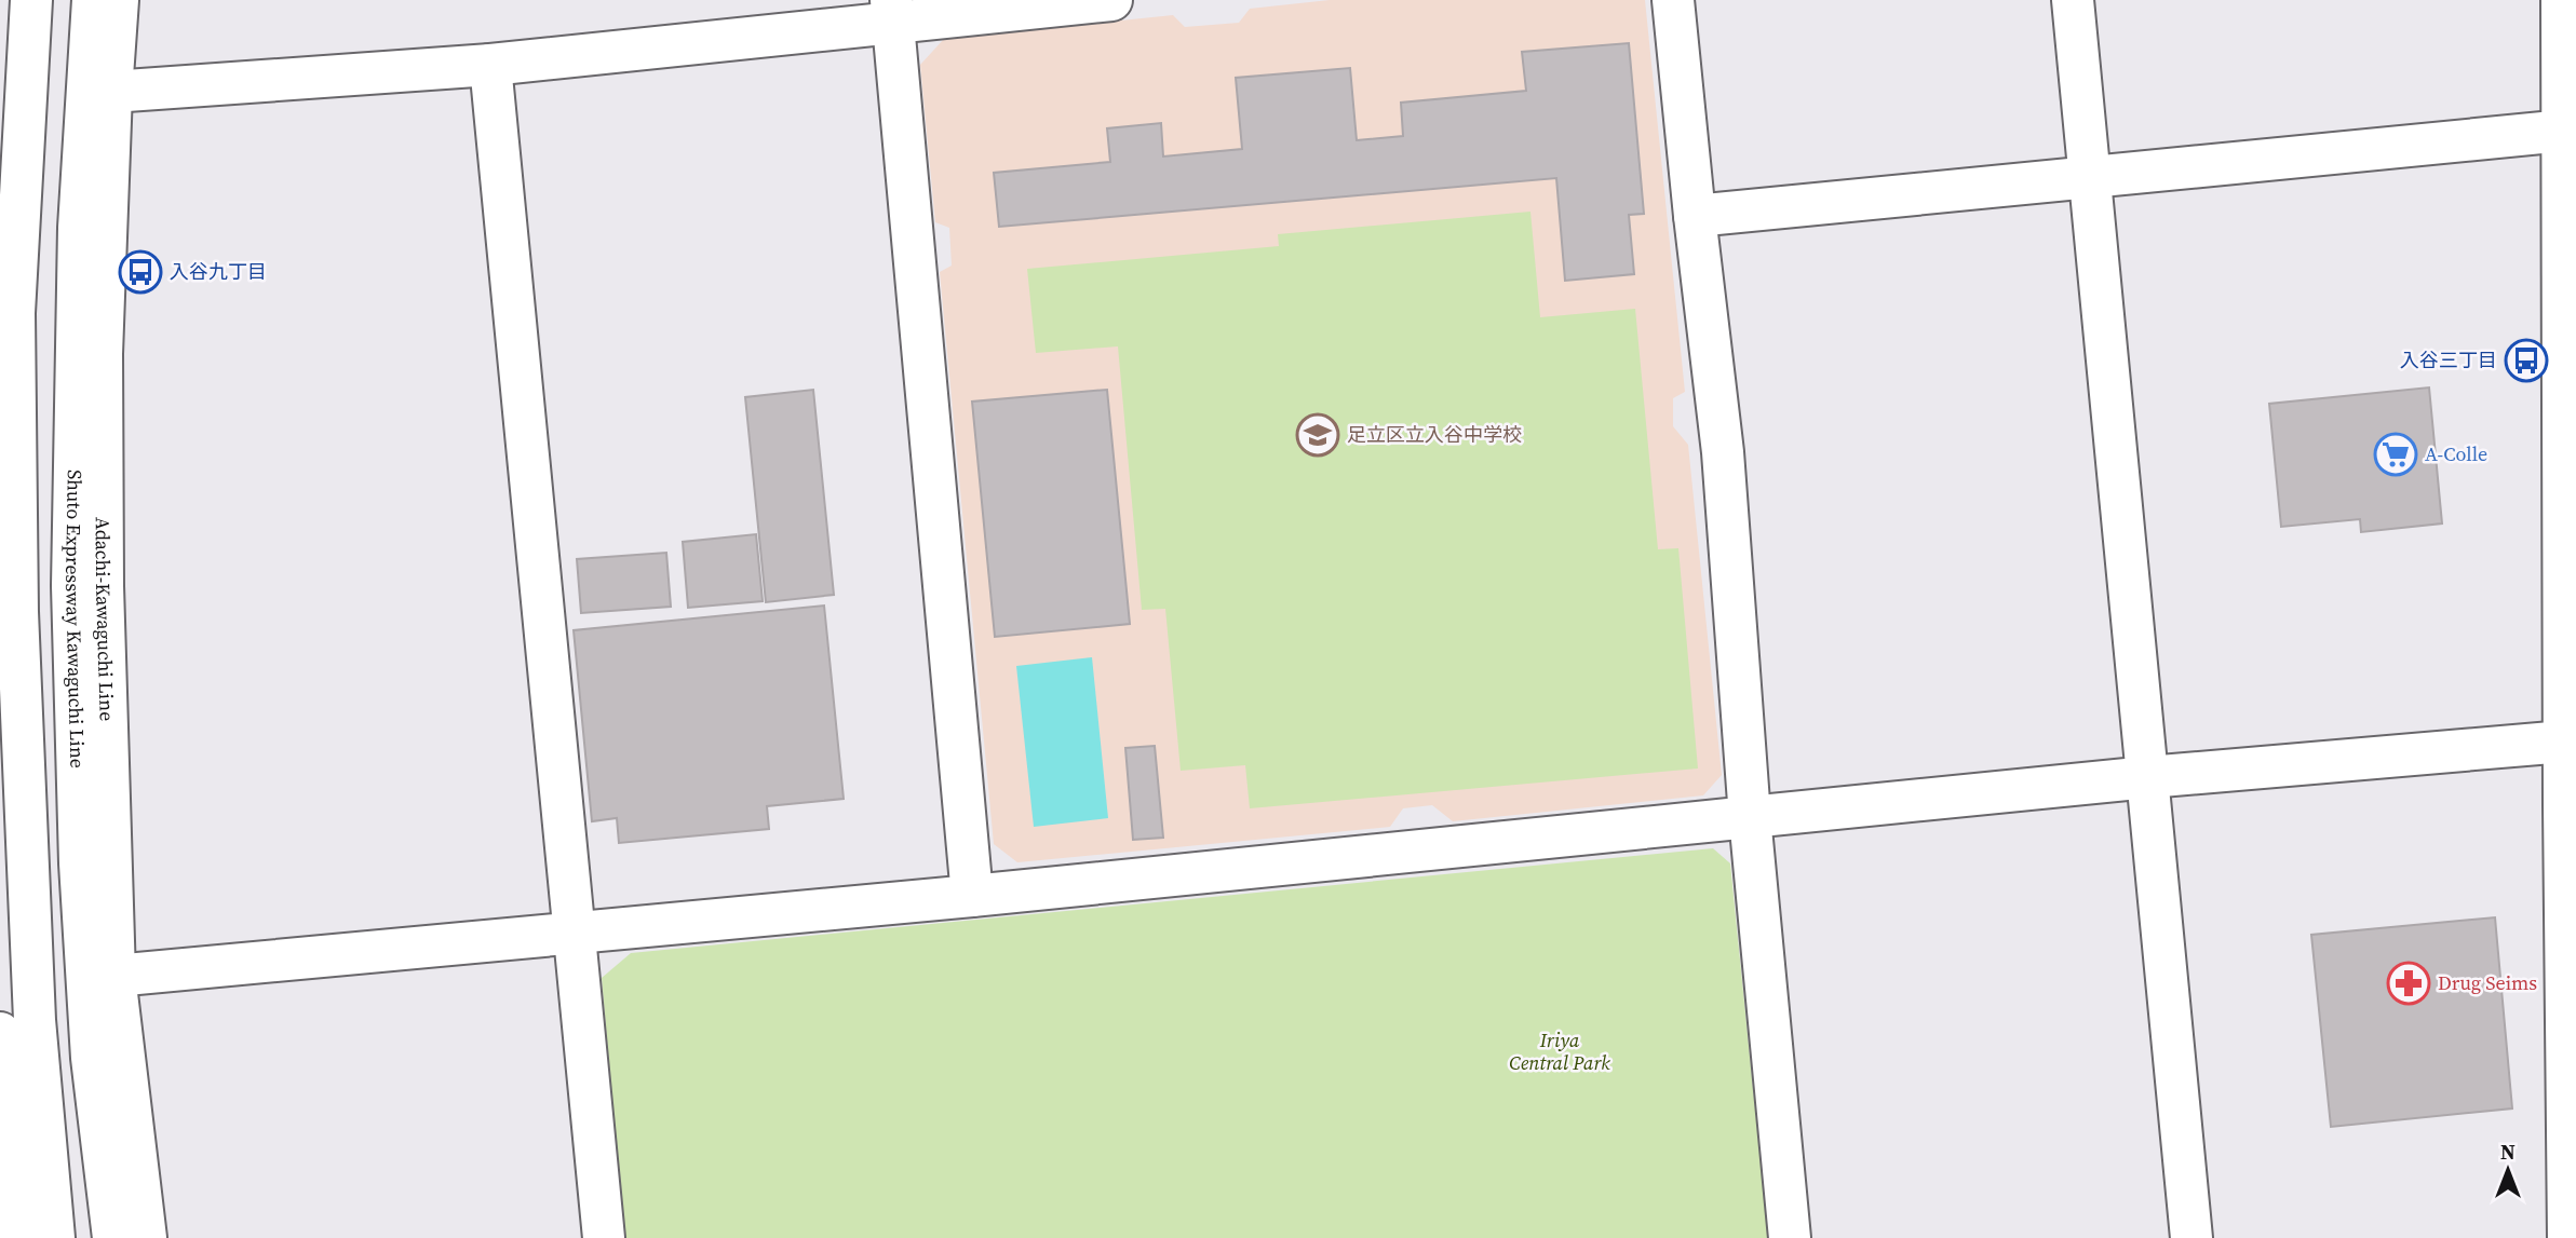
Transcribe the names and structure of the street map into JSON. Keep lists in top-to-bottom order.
{
  "streets": {
    "main road": ["Shuto Expressway Kawaguchi Line", "Adachi-Kawaguchi Line"]
  },
  "parks": ["Iriya Central Park"],
  "places": {
    "bus stop": ["入谷九丁目", "入谷三丁目"],
    "school or university": ["足立区立入谷中学校"],
    "supermarket": ["A-Colle"],
    "pharmacy": ["Drug Seims"]
  },
  "north": "top"
}
